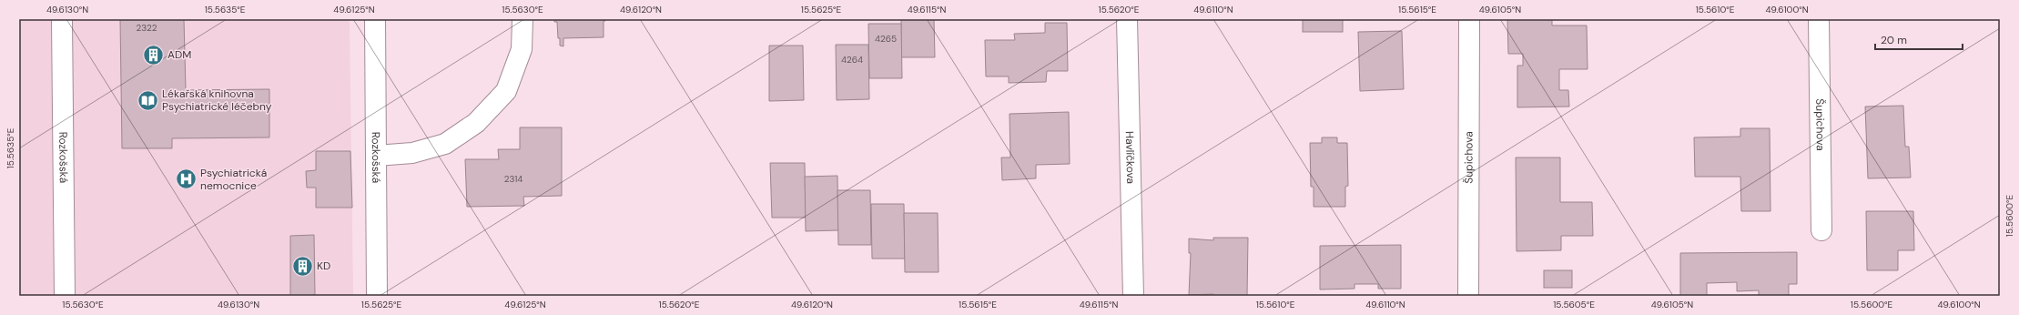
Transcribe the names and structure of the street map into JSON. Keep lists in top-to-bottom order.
{
  "streets": {
    "street": ["Šupichova", "Rozkošská", "Havlíčkova"]
  },
  "places": {
    "building": ["ADM", "KD"],
    "library": ["Lékařská knihovna Psychiatrické léčebny"],
    "hospital": ["Psychiatrická nemocnice"]
  },
  "house_numbers": [
    "2322",
    "4265",
    "4264",
    "2314"
  ],
  "scale_bar": "20 m",
  "coordinates": [
    "49.6130°N",
    "15.5635°E",
    "49.6125°N",
    "15.5630°E",
    "49.6120°N",
    "15.5625°E",
    "49.6115°N",
    "15.5620°E",
    "49.6110°N",
    "15.5615°E",
    "49.6105°N",
    "15.5610°E",
    "49.6100°N",
    "15.5600°E",
    "15.5605°E"
  ]
}
